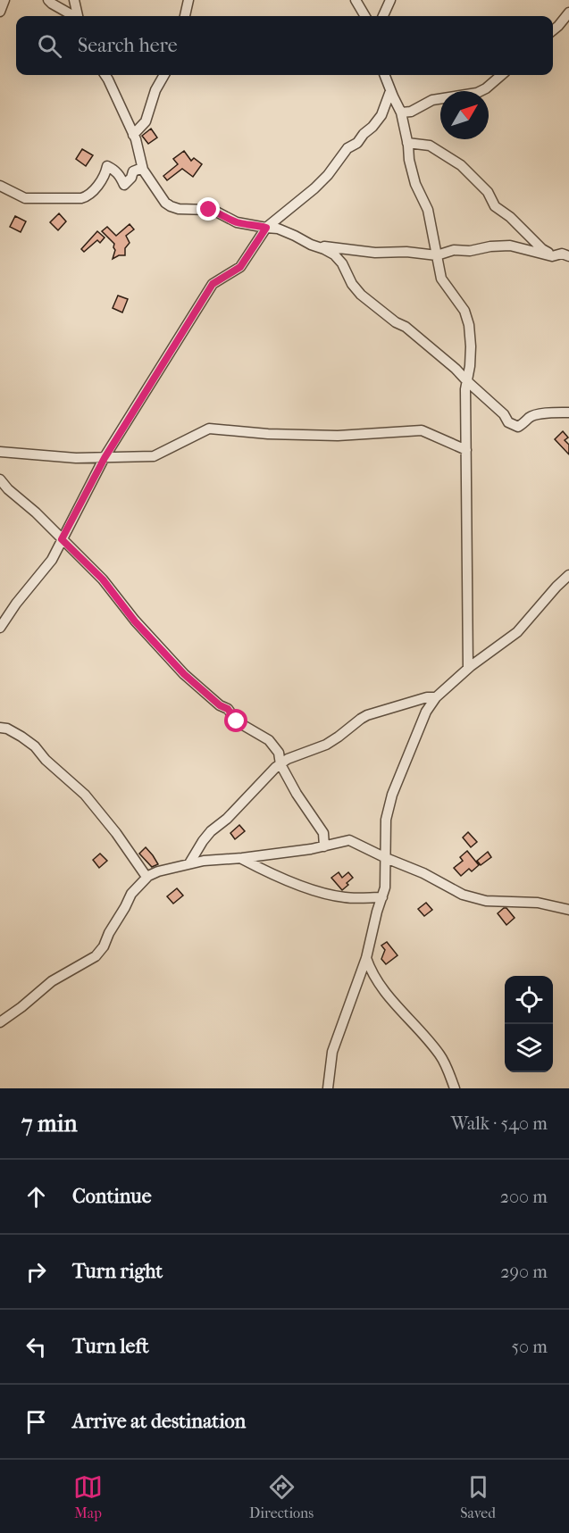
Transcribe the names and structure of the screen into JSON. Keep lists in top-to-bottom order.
{
  "north": "top right",
  "page": {
    "search": "Search here",
    "heading": ["7 min", "Walk · 540 m"],
    "list": [
      ["Continue", "200 m"],
      ["Turn right", "290 m"],
      ["Turn left", "50 m"],
      "Arrive at destination"
    ],
    "nav": ["Map", "Directions", "Saved"]
  }
}
